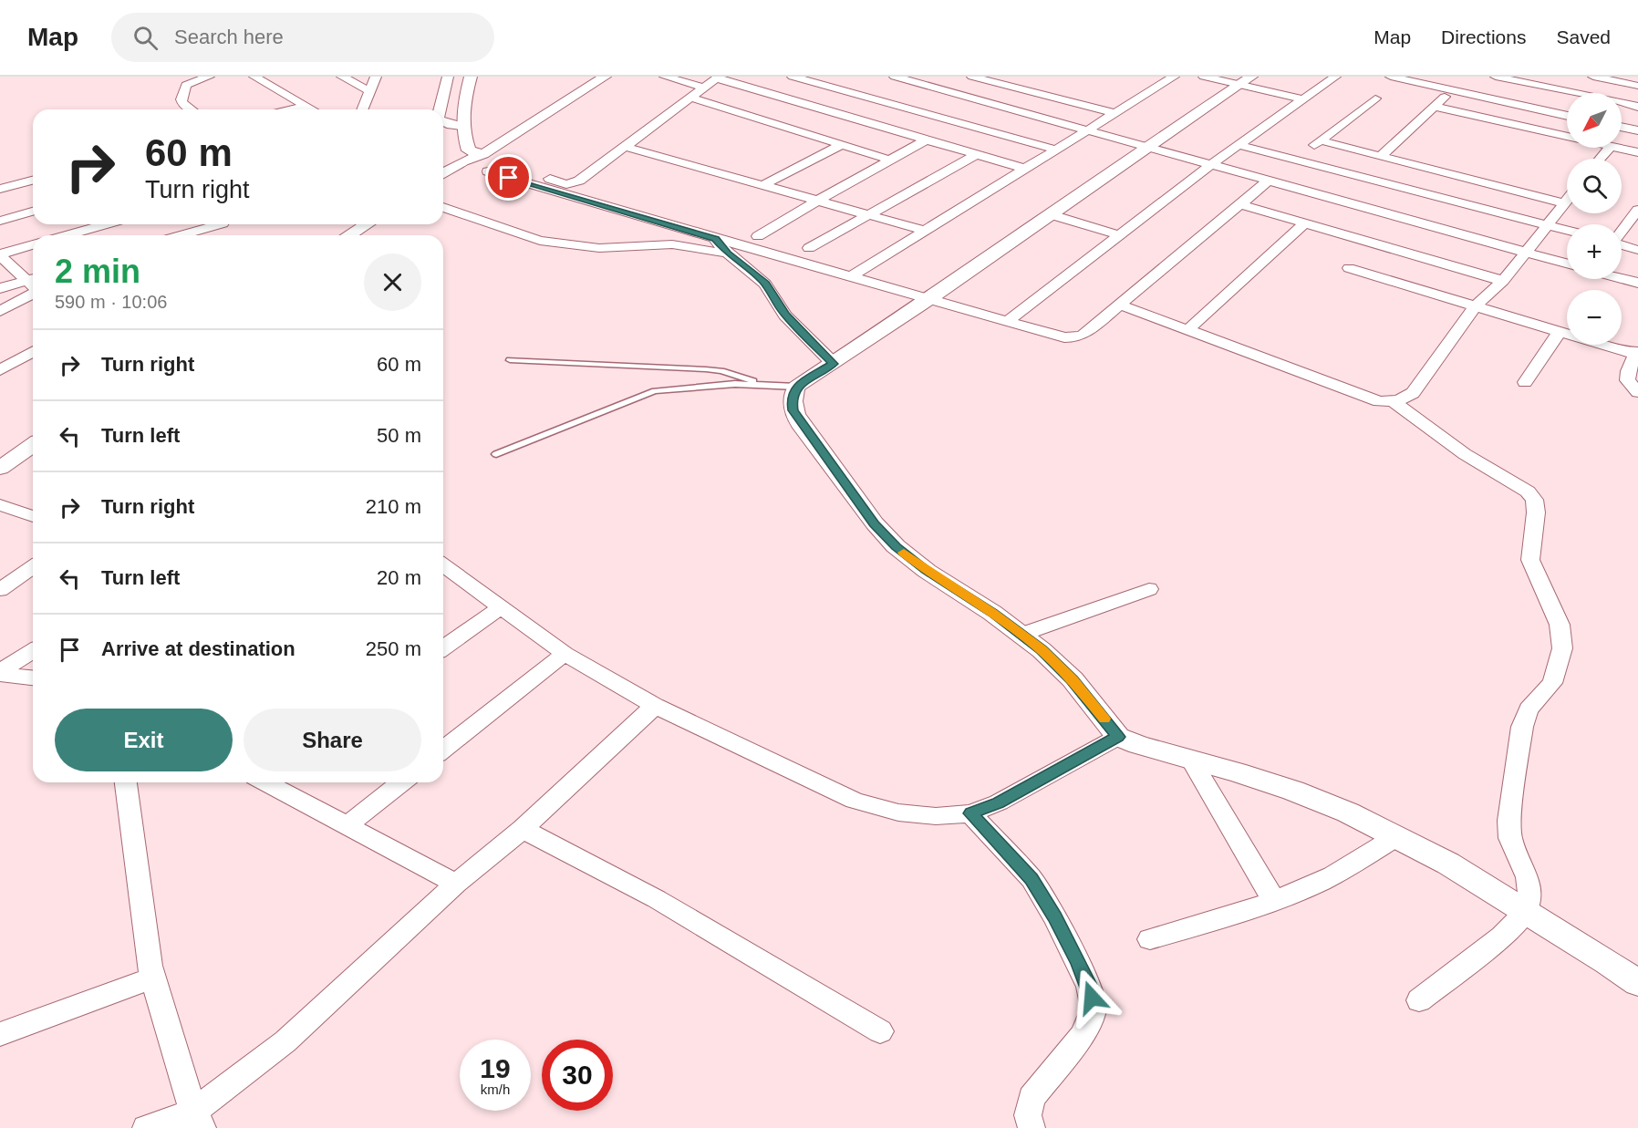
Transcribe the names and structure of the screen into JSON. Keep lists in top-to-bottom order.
{
  "north": "bottom left",
  "page": {
    "header": "Map",
    "search": "Search here",
    "nav": ["Map", "Directions", "Saved"],
    "map_buttons": ["+", "−"],
    "turn": ["60 m", "Turn right"],
    "heading": ["2 min", "590 m · 10:06"],
    "list": [
      {
        "name": "Turn right",
        "value": "60 m"
      },
      {
        "name": "Turn left",
        "value": "50 m"
      },
      {
        "name": "Turn right",
        "value": "210 m"
      },
      {
        "name": "Turn left",
        "value": "20 m"
      },
      {
        "name": "Arrive at destination",
        "value": "250 m"
      }
    ],
    "buttons": ["Exit", "Share"],
    "speed": "19 km/h",
    "limit": "30"
  }
}
